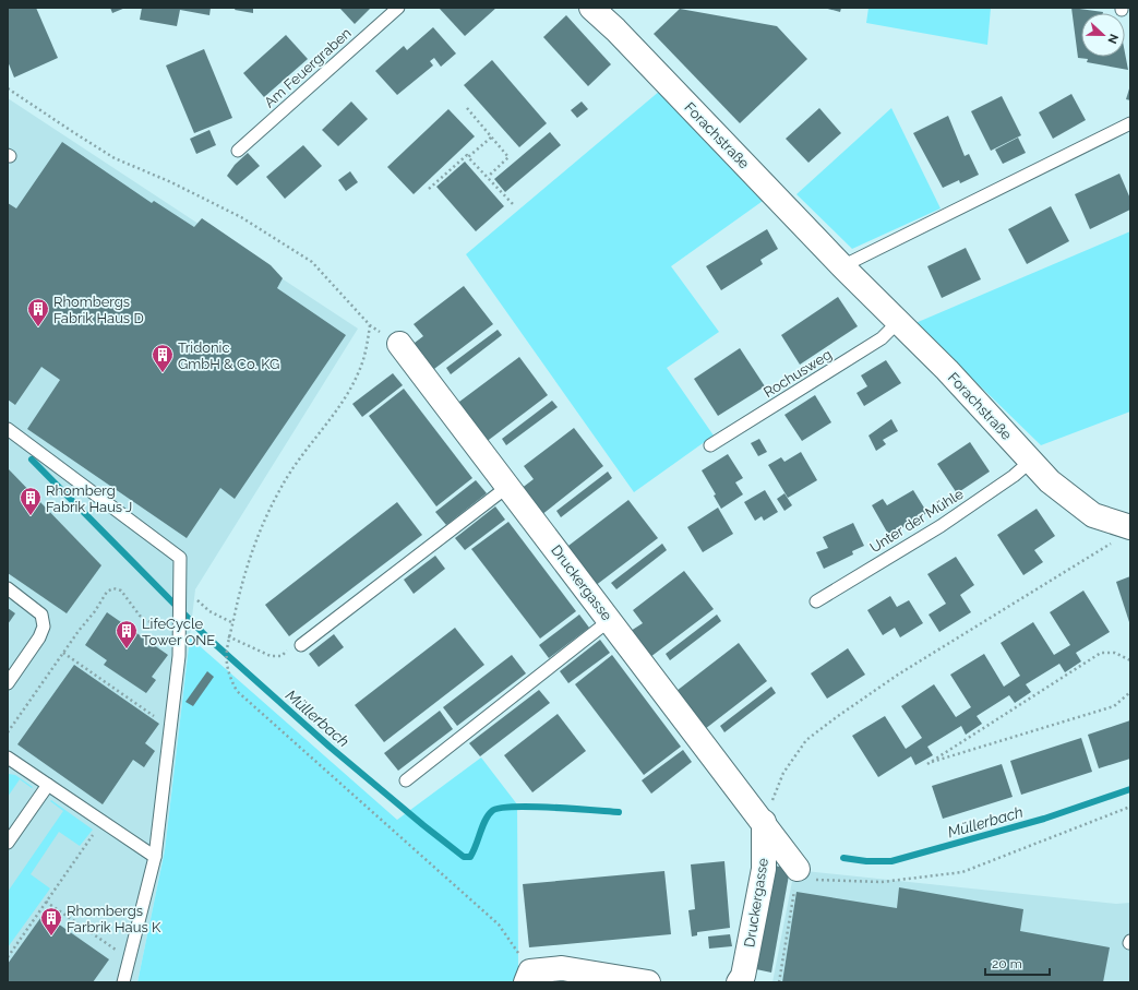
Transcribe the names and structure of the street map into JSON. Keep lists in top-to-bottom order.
{
  "streets": {
    "street": ["Forachstraße", "Druckergasse"],
    "lane": ["Am Feuergraben", "Rochusweg", "Unter der Mühle"]
  },
  "crossings": [
    ["Forachstraße", "Rochusweg"],
    ["Forachstraße", "Unter der Mühle"]
  ],
  "water": ["Müllerbach"],
  "places": {
    "building": [
      "Rhombergs Fabrik Haus D",
      "Tridonic GmbH & Co. KG",
      "Rhomberg Fabrik Haus J",
      "LifeCycle Tower ONE",
      "Rhombergs Farbrik Haus K"
    ]
  },
  "scale_bar": "20 m",
  "north": "right"
}
